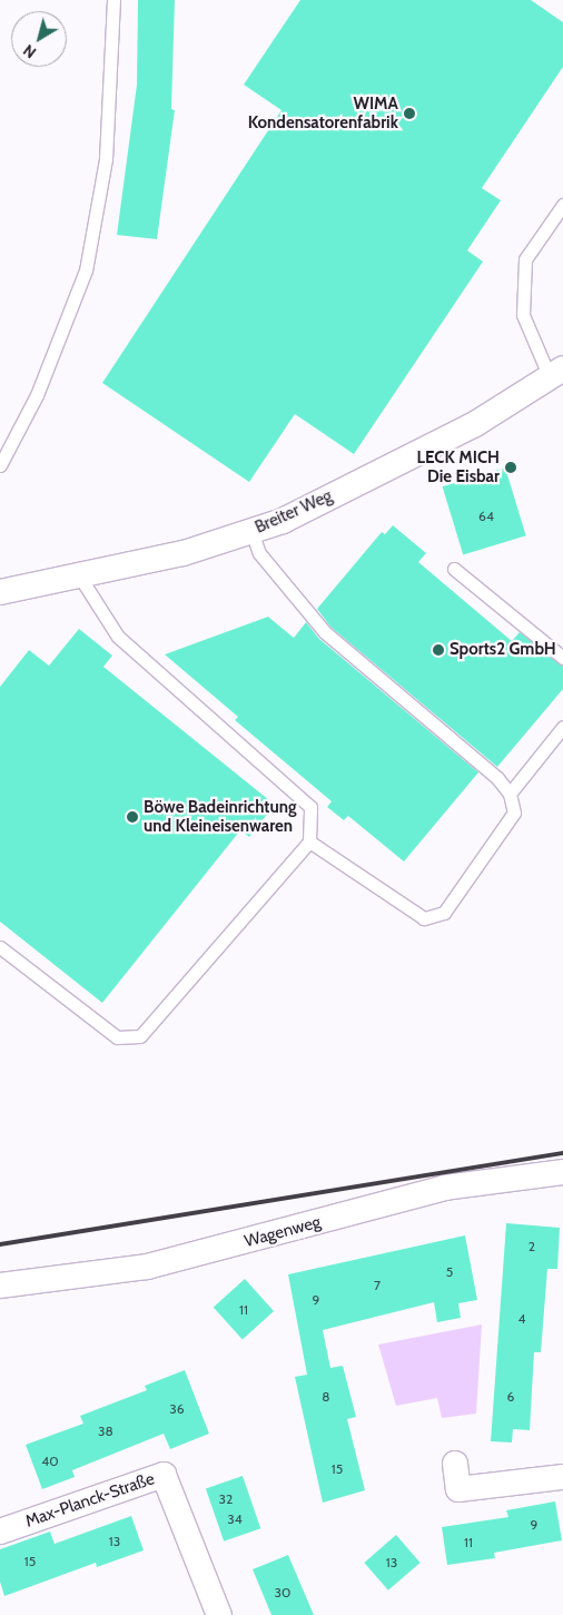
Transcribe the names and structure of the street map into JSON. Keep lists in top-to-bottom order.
{
  "streets": {
    "street": ["Breiter Weg", "Wagenweg", "Max-Planck-Straße"]
  },
  "places": [
    "WIMA Kondensatorenfabrik",
    "LECK MICH Die Eisbar",
    "Sports2 GmbH",
    "Böwe Badeinrichtung und Kleineisenwaren"
  ],
  "house_numbers": [
    "64",
    "2",
    "5",
    "7",
    "9",
    "11",
    "4",
    "8",
    "6",
    "36",
    "38",
    "40",
    "15",
    "32",
    "34",
    "9",
    "13",
    "11",
    "15",
    "13",
    "30"
  ],
  "north": "bottom left"
}
